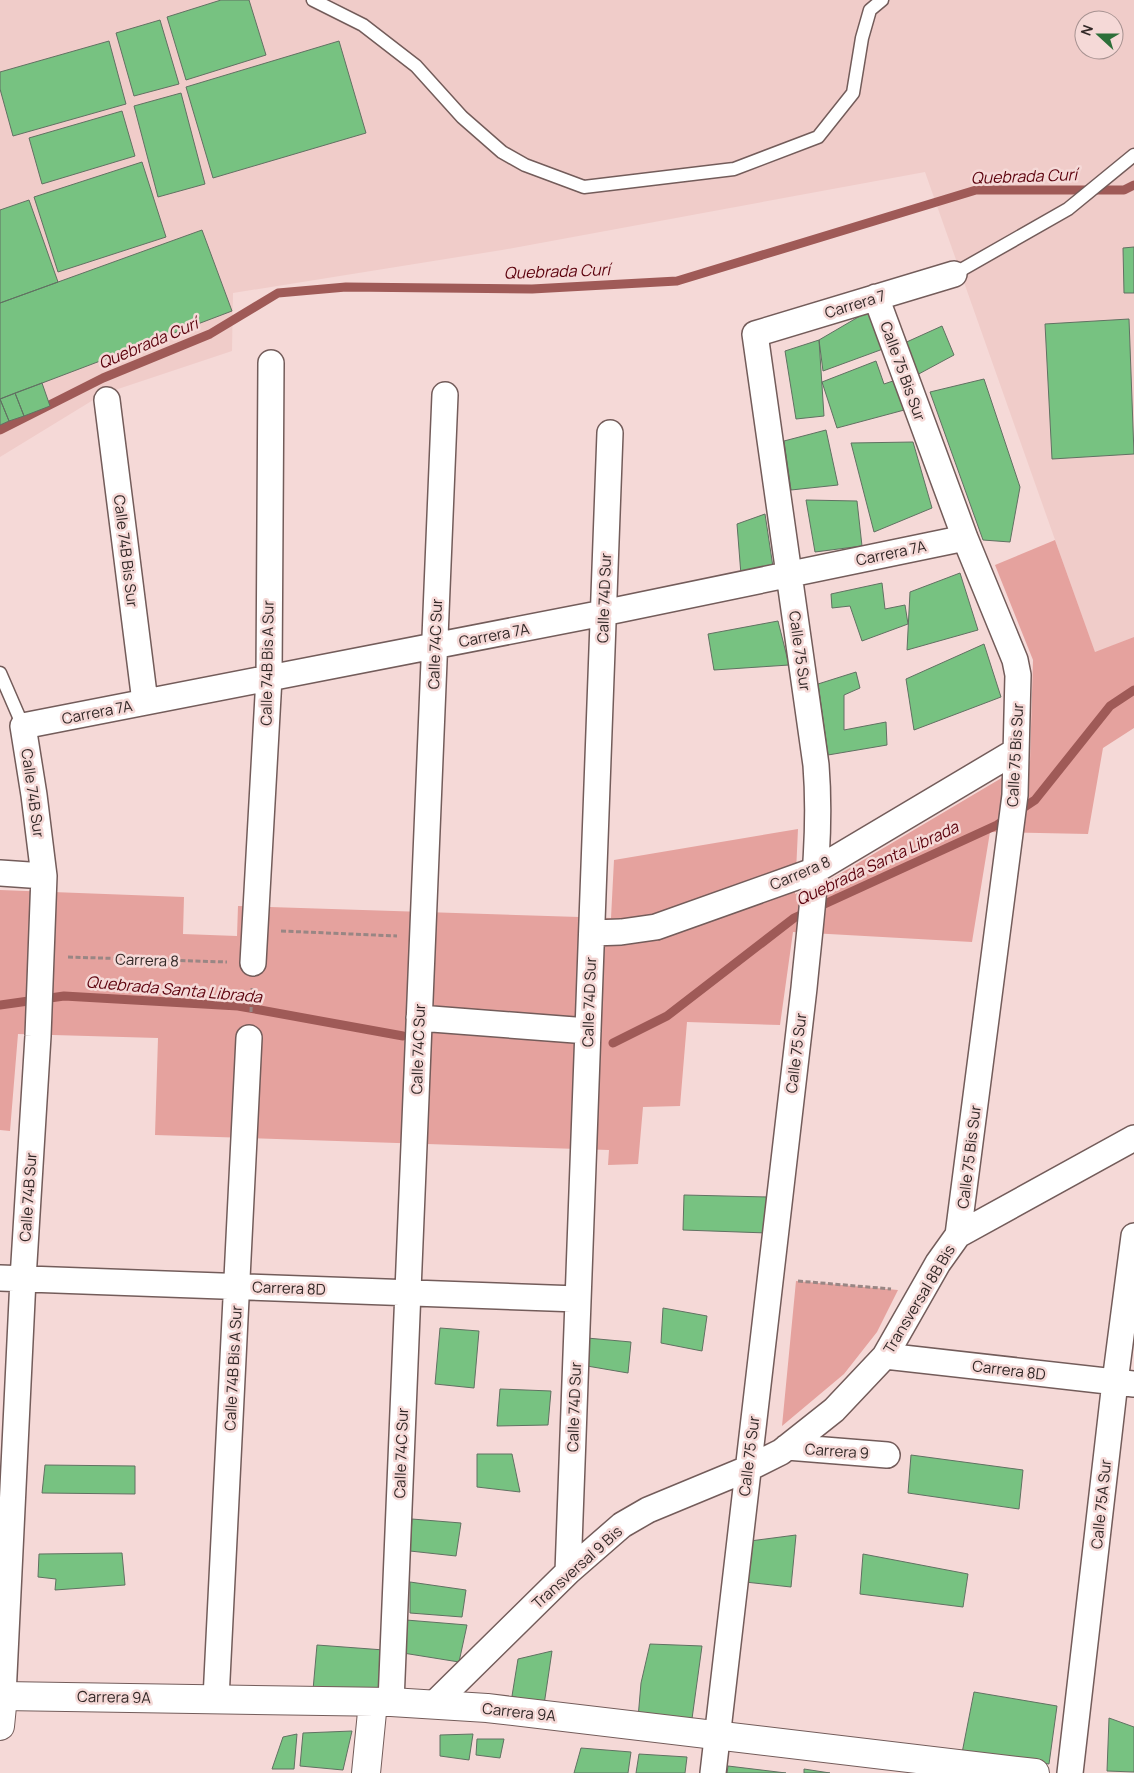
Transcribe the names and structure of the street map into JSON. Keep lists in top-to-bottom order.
{
  "streets": {
    "street": [
      "Carrera 7",
      "Calle 75 Bis Sur",
      "Calle 74B Bis Sur",
      "Carrera 7A",
      "Calle 74D Sur",
      "Calle 74C Sur",
      "Calle 75 Sur",
      "Calle 74B Bis A Sur",
      "Calle 74B Sur",
      "Carrera 8",
      "Carrera 8D",
      "Transversal 8B Bis",
      "Carrera 9",
      "Calle 75A Sur",
      "Transversal 9 Bis",
      "Carrera 9A"
    ]
  },
  "crossings": [
    ["Carrera 7", "Calle 75 Bis Sur"],
    ["Carrera 7", "Calle 75 Sur"],
    ["Calle 75 Bis Sur", "Carrera 7A"],
    ["Calle 75 Bis Sur", "Carrera 8"],
    ["Calle 75 Bis Sur", "Transversal 8B Bis"],
    ["Calle 74B Bis Sur", "Carrera 7A"],
    ["Carrera 7A", "Calle 74D Sur"],
    ["Carrera 7A", "Calle 74C Sur"],
    ["Carrera 7A", "Calle 75 Sur"],
    ["Carrera 7A", "Calle 74B Bis A Sur"],
    ["Carrera 7A", "Calle 74B Sur"],
    ["Calle 74D Sur", "Carrera 8"],
    ["Calle 74D Sur", "Carrera 8D"],
    ["Calle 74D Sur", "Transversal 9 Bis"],
    ["Calle 74C Sur", "Carrera 8D"],
    ["Calle 74C Sur", "Carrera 9A"],
    ["Calle 75 Sur", "Carrera 8"],
    ["Calle 75 Sur", "Transversal 8B Bis"],
    ["Calle 75 Sur", "Transversal 9 Bis"],
    ["Calle 75 Sur", "Carrera 9A"],
    ["Calle 74B Bis A Sur", "Carrera 8"],
    ["Calle 74B Bis A Sur", "Carrera 8D"],
    ["Calle 74B Bis A Sur", "Carrera 9A"],
    ["Calle 74B Sur", "Carrera 8"],
    ["Calle 74B Sur", "Carrera 8D"],
    ["Calle 74B Sur", "Carrera 9A"],
    ["Carrera 8D", "Transversal 8B Bis"],
    ["Carrera 8D", "Calle 75A Sur"],
    ["Transversal 8B Bis", "Carrera 9"],
    ["Transversal 8B Bis", "Transversal 9 Bis"],
    ["Transversal 9 Bis", "Carrera 9A"]
  ],
  "water": ["Quebrada Curí", "Quebrada Santa Librada"],
  "north": "left"
}
